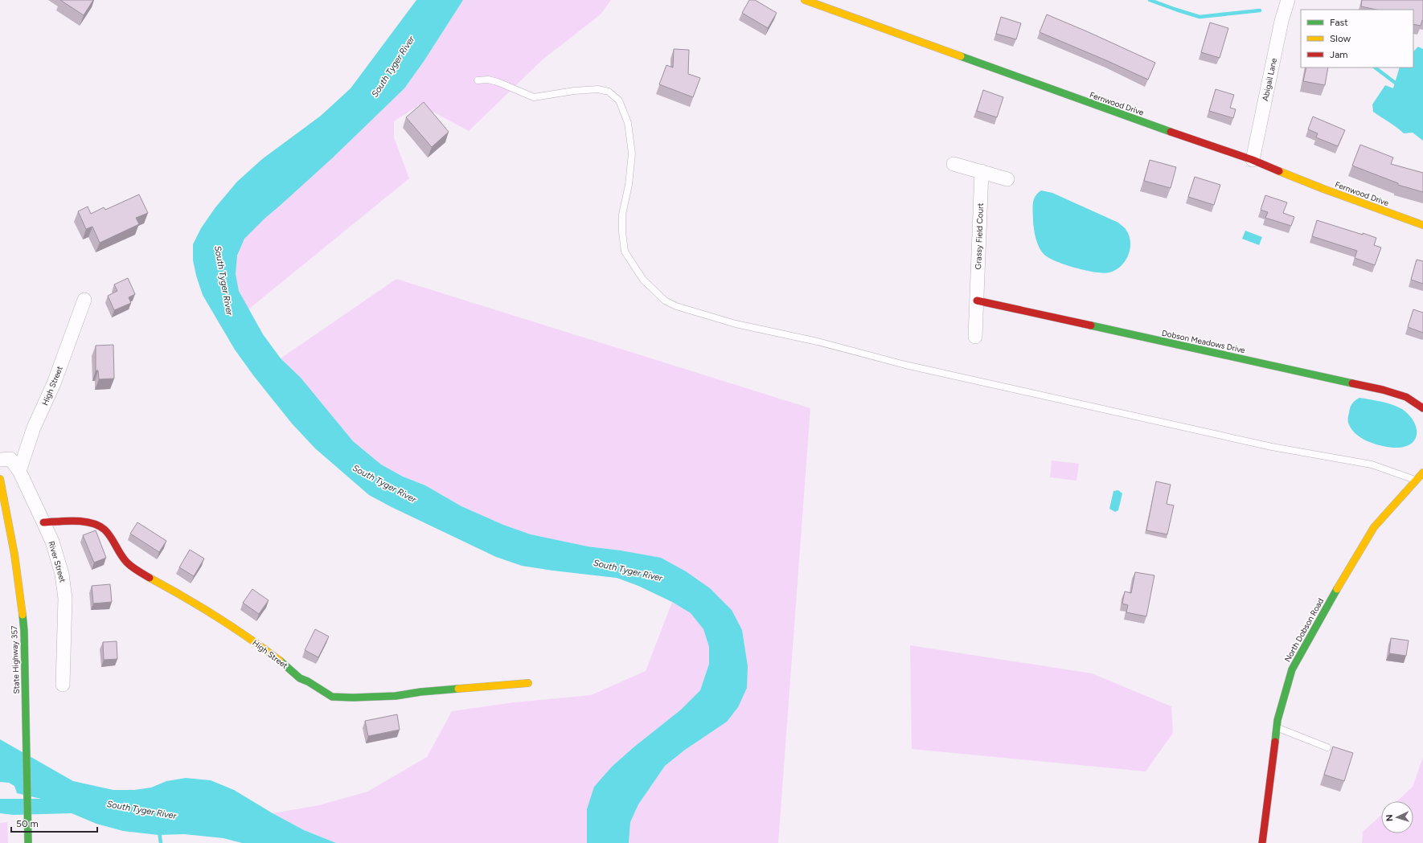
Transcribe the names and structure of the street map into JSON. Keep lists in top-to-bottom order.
{
  "streets": {
    "street": [
      "Abigail Lane",
      "Fernwood Drive",
      "Grassy Field Court",
      "Dobson Meadows Drive",
      "High Street",
      "River Street",
      "North Dobson Road",
      "State Highway 357"
    ]
  },
  "crossings": [
    ["Abigail Lane", "Fernwood Drive"],
    ["Grassy Field Court", "Dobson Meadows Drive"],
    ["High Street", "River Street"]
  ],
  "water": ["South Tyger River"],
  "legend": ["Fast", "Slow", "Jam"],
  "scale_bar": "50 m",
  "north": "left"
}
